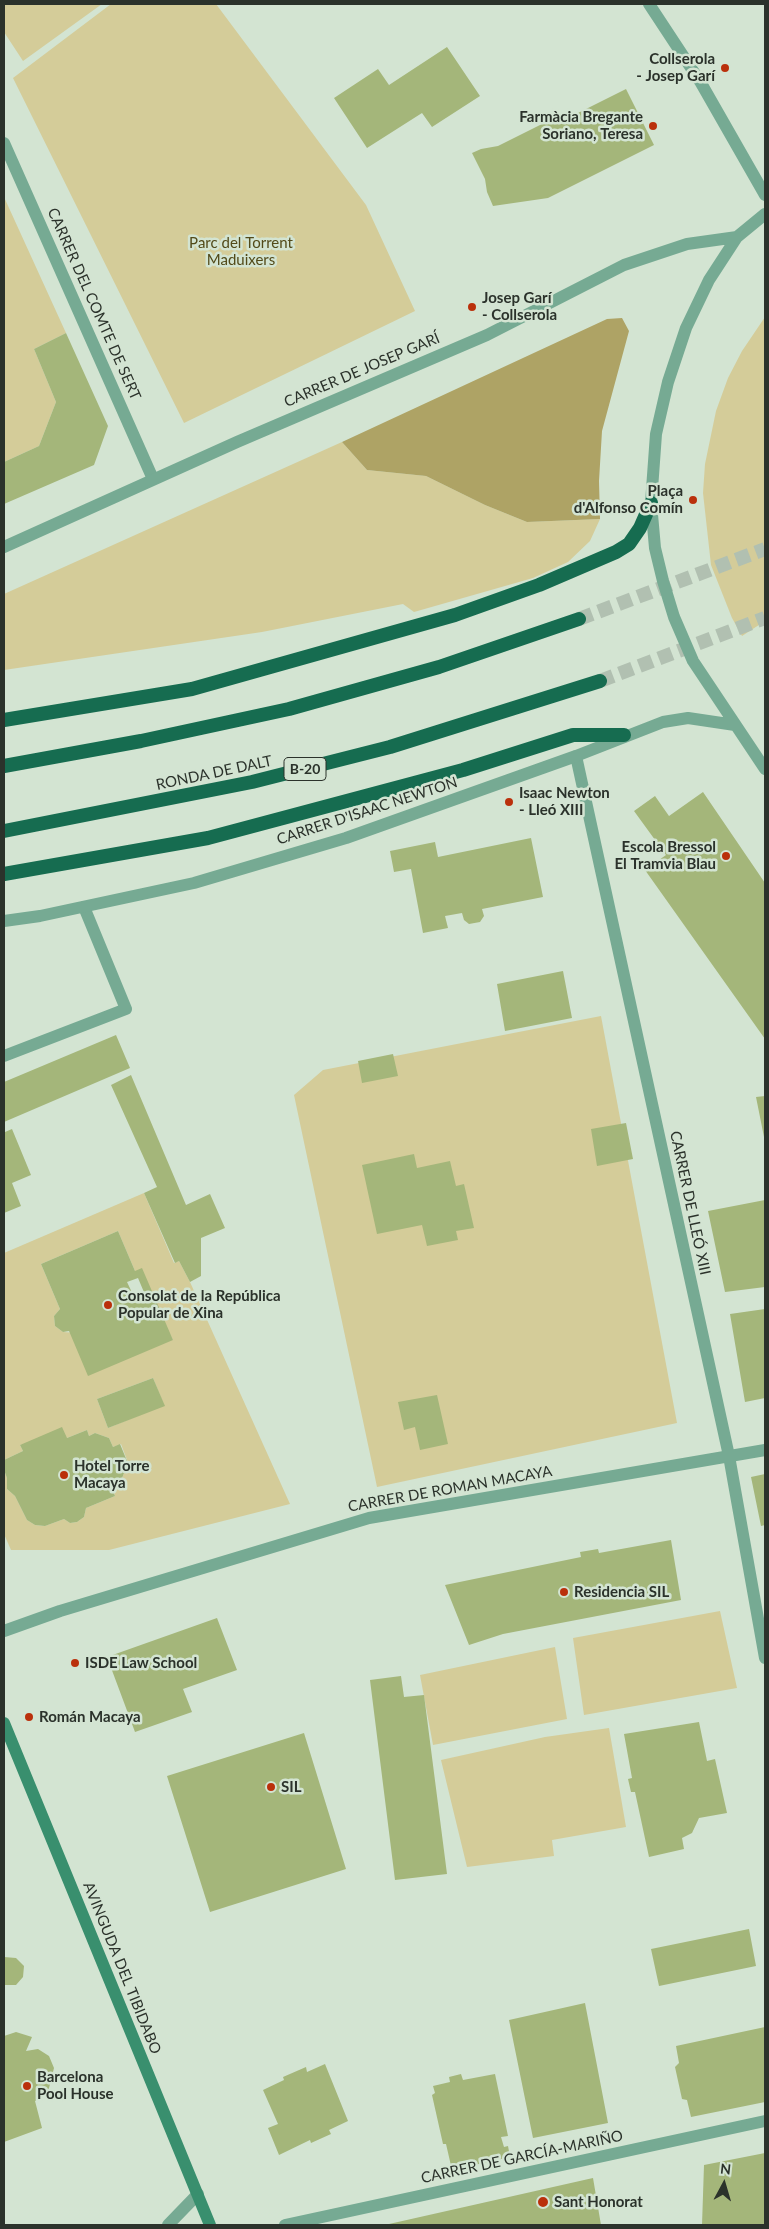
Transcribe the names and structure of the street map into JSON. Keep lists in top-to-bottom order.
{
  "streets": {
    "highway": ["B-20", "RONDA DE DALT"],
    "main road": ["AVINGUDA DEL TIBIDABO"],
    "street": [
      "CARRER DEL COMTE DE SERT",
      "CARRER DE JOSEP GARÍ",
      "CARRER D'ISAAC NEWTON",
      "CARRER DE LLEÓ XIII",
      "CARRER DE ROMAN MACAYA",
      "CARRER DE GARCÍA-MARIÑO"
    ]
  },
  "crossings": [
    ["CARRER DEL COMTE DE SERT", "CARRER DE JOSEP GARÍ"],
    ["CARRER D'ISAAC NEWTON", "CARRER DE LLEÓ XIII"],
    ["CARRER DE LLEÓ XIII", "CARRER DE ROMAN MACAYA"]
  ],
  "parks": ["Parc del Torrent Maduixers"],
  "places": [
    "Collserola - Josep Garí",
    "Farmàcia Bregante Soriano, Teresa",
    "Josep Garí - Collserola",
    "Plaça d'Alfonso Comín",
    "Isaac Newton - Lleó XIII",
    "Escola Bressol El Tramvia Blau",
    "Consolat de la República Popular de Xina",
    "Hotel Torre Macaya",
    "Residencia SIL",
    "ISDE Law School",
    "Román Macaya",
    "SIL",
    "Barcelona Pool House",
    "Sant Honorat"
  ],
  "north": "top"
}
